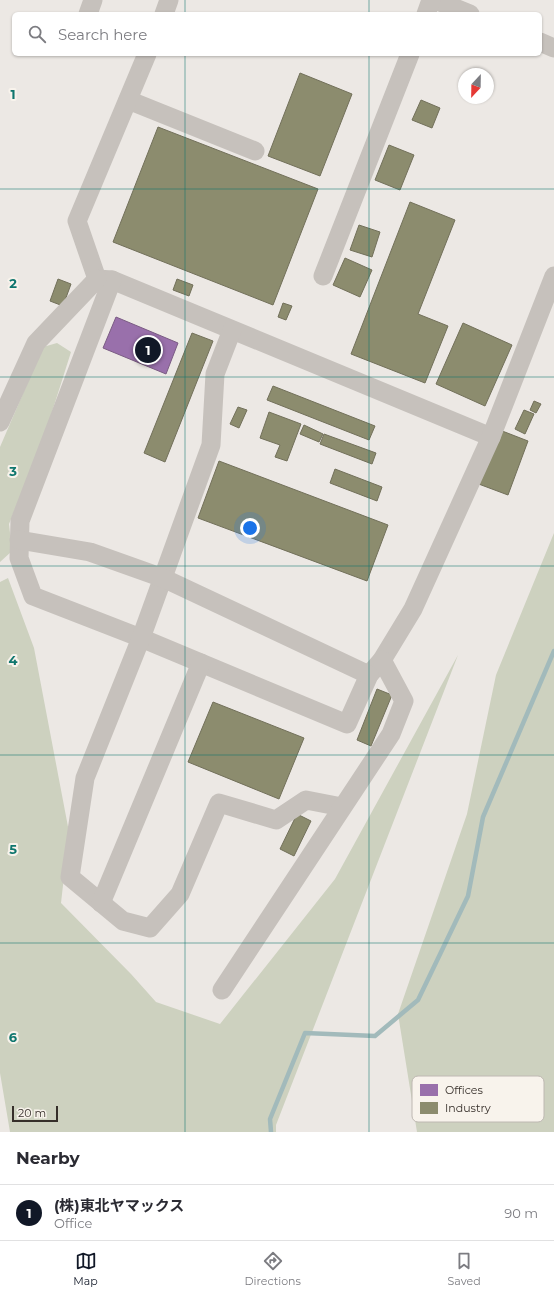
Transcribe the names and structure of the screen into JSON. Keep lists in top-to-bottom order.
{
  "legend": ["Offices", "Industry"],
  "scale_bar": "20 m",
  "north": "bottom",
  "page": {
    "search": "Search here",
    "pins": "1",
    "scale": "20 m",
    "heading": "Nearby",
    "list": [
      {
        "mark": "1",
        "name": "(株)東北ヤマックス",
        "note": "Office",
        "value": "90 m"
      }
    ],
    "nav": ["Map", "Directions", "Saved"]
  },
  "grid": {
    "rows": [
      "1",
      "2",
      "3",
      "4",
      "5",
      "6"
    ]
  }
}
